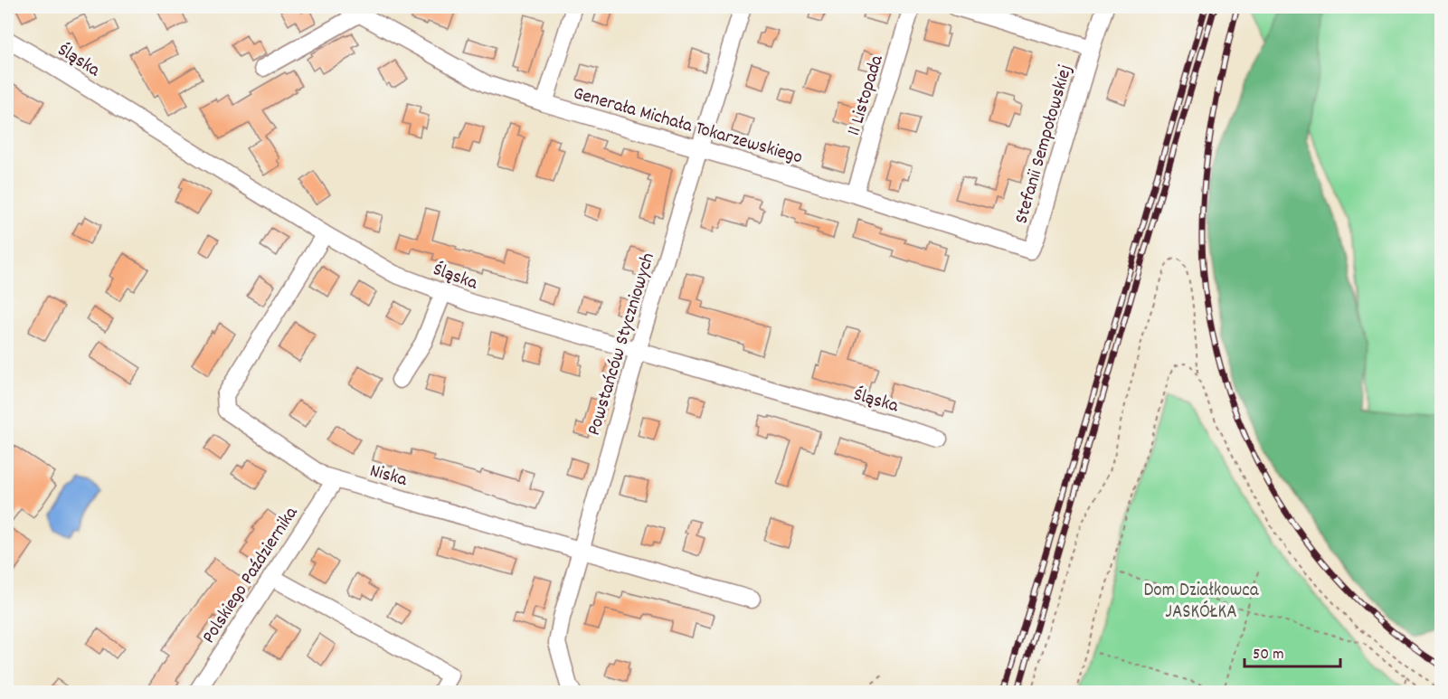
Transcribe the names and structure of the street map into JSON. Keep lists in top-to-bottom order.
{
  "streets": {
    "street": [
      "Śląska",
      "11 Listopada",
      "Generała Michała Tokarzewskiego",
      "Stefanii Sempołowskiej",
      "Powstańców Styczniowych",
      "Niska",
      "Polskiego Października"
    ]
  },
  "crossings": [
    ["Śląska", "Powstańców Styczniowych"],
    ["Śląska", "Niska"],
    ["11 Listopada", "Generała Michała Tokarzewskiego"],
    ["Generała Michała Tokarzewskiego", "Stefanii Sempołowskiej"],
    ["Generała Michała Tokarzewskiego", "Powstańców Styczniowych"],
    ["Powstańców Styczniowych", "Niska"],
    ["Niska", "Polskiego Października"]
  ],
  "parks": ["Dom Działkowca JASKÓŁKA"],
  "scale_bar": "50 m"
}
